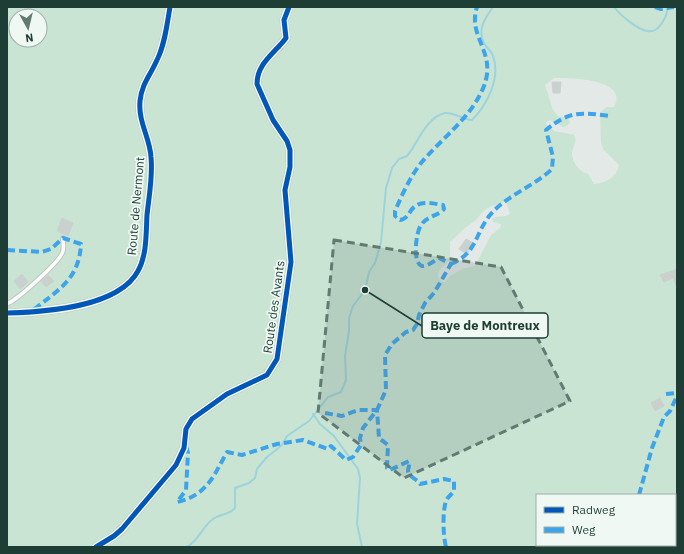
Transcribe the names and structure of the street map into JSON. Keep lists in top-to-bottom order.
{
  "streets": {
    "street": ["Route de Nermont", "Route des Avants"]
  },
  "places": ["Baye de Montreux"],
  "legend": ["Radweg", "Weg"],
  "north": "bottom"
}
